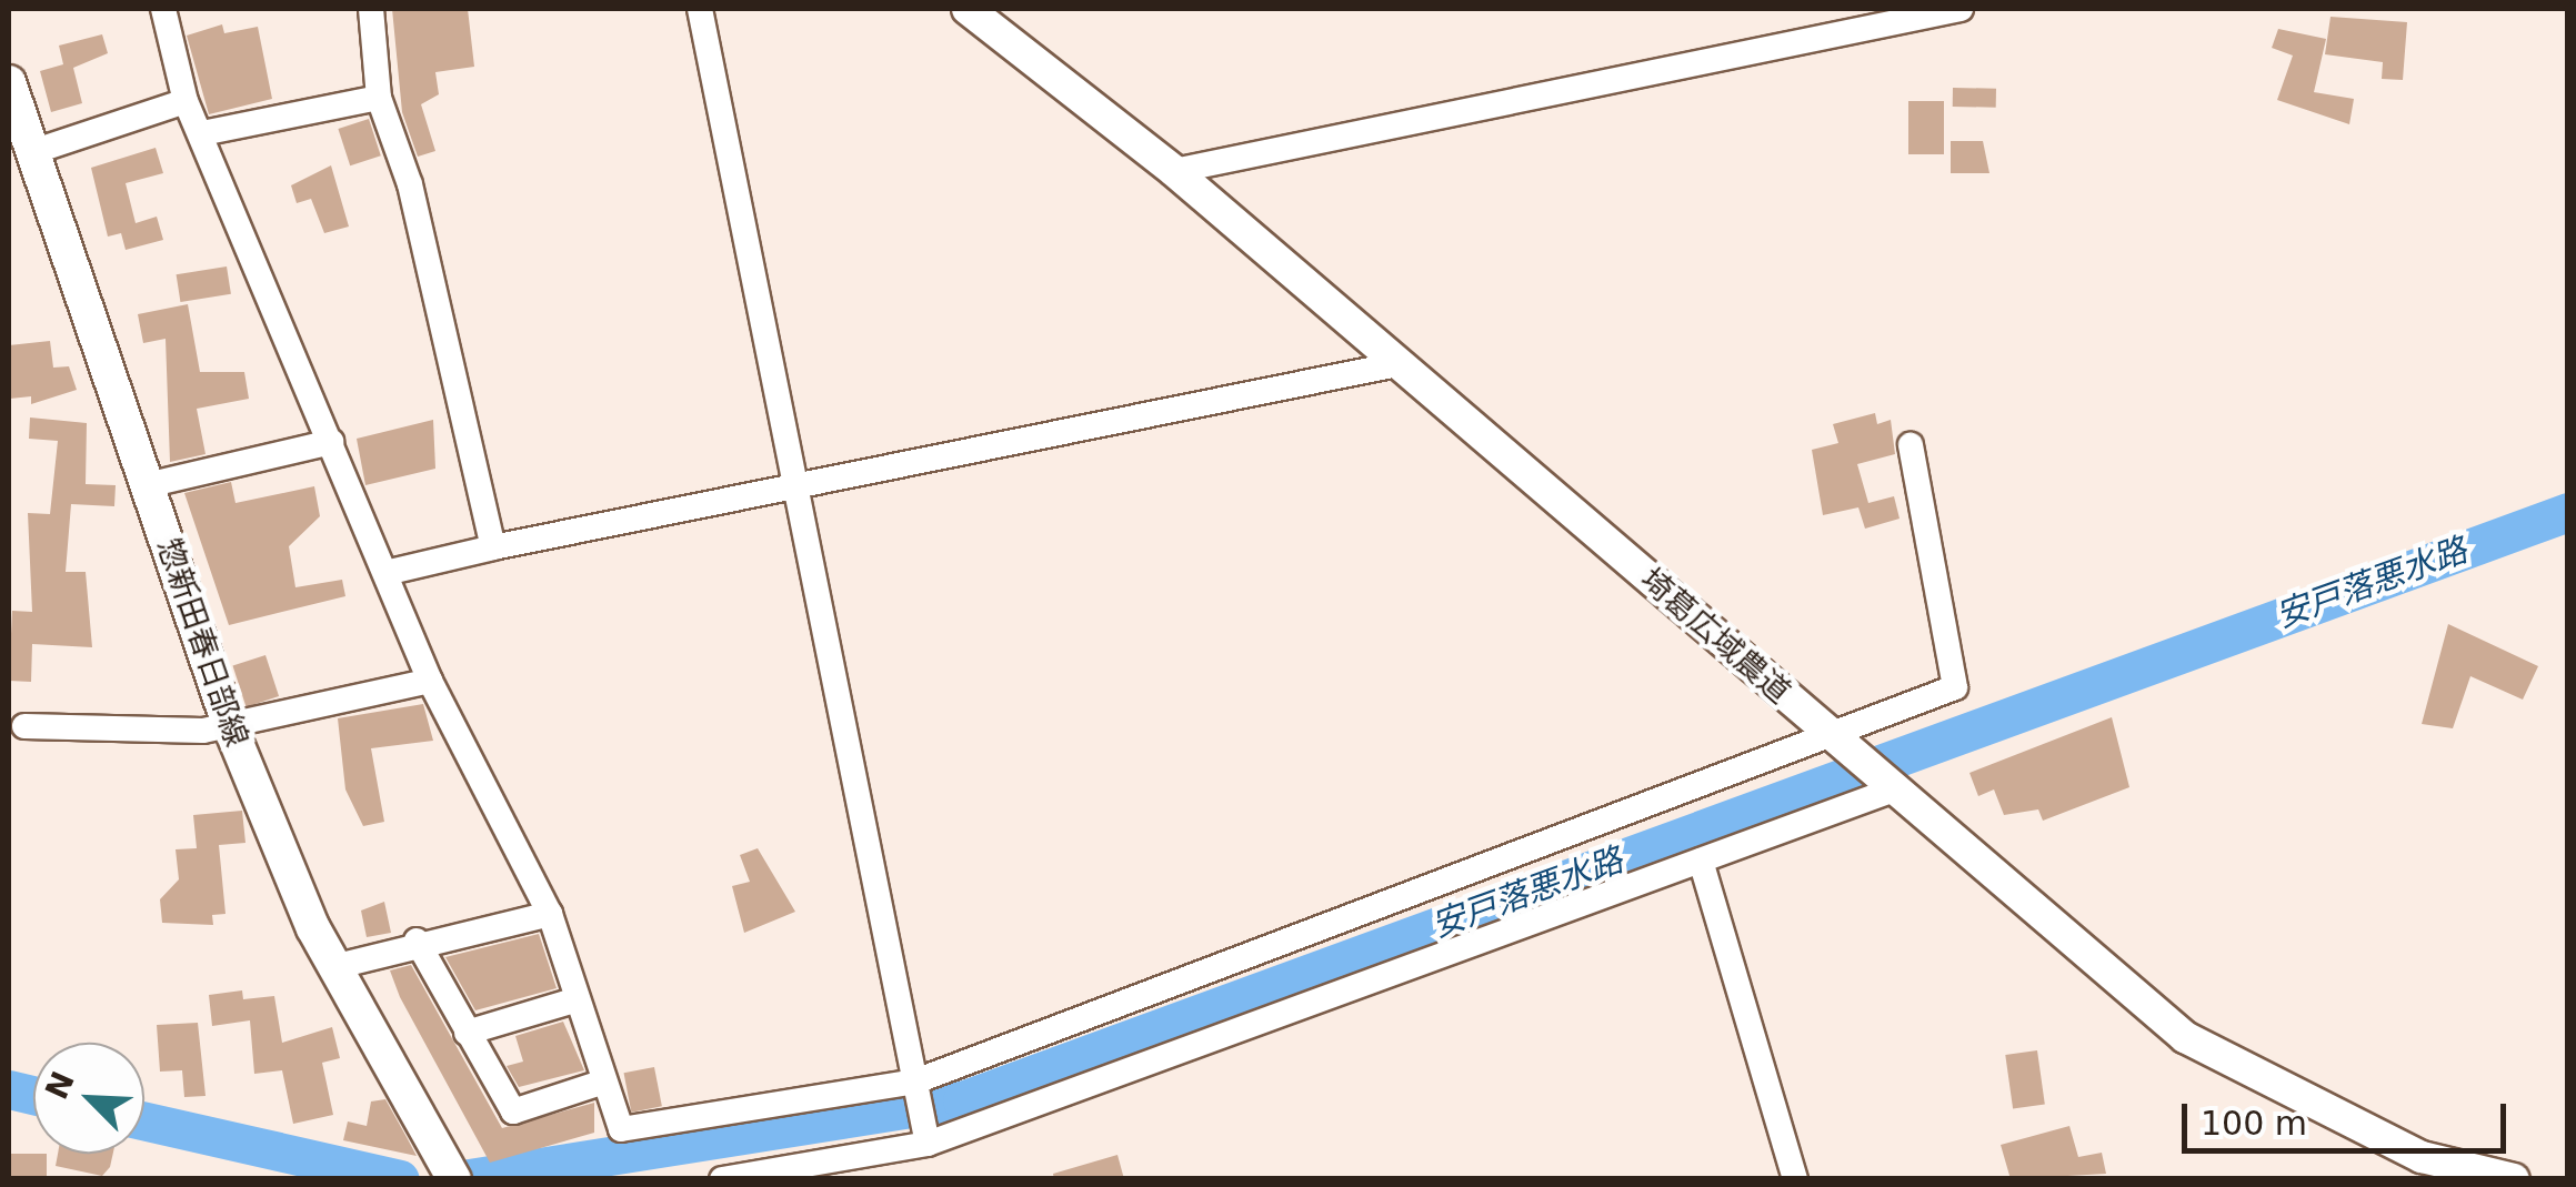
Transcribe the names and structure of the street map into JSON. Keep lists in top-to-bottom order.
{
  "streets": {
    "main road": ["惣新田春日部線"],
    "street": ["埼葛広域農道"]
  },
  "water": ["安戸落悪水路"],
  "scale_bar": "100 m",
  "north": "top left"
}
